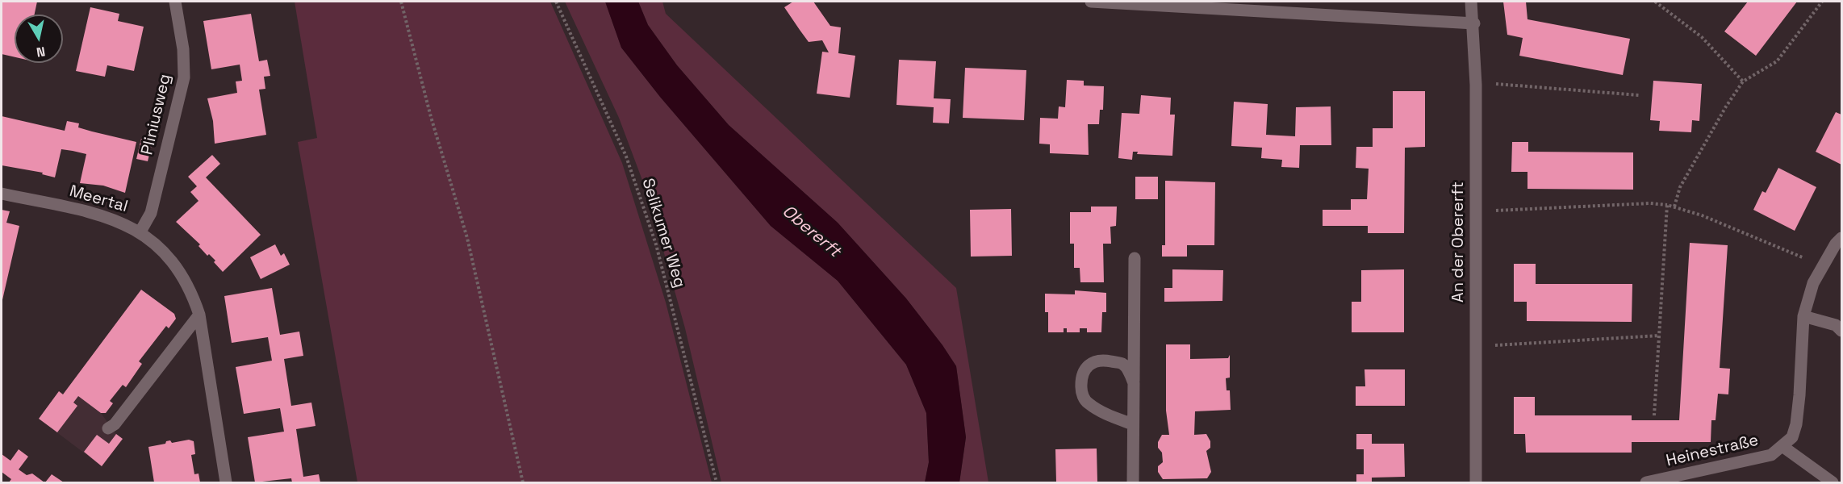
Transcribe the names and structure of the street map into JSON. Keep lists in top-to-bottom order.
{
  "streets": {
    "street": [
      "Pliniusweg",
      "Meertal",
      "An der Obererft",
      "Heinestraße"
    ],
    "path": ["Selikumer Weg"]
  },
  "crossings": [
    ["Pliniusweg", "Meertal"]
  ],
  "water": ["Obererft"],
  "north": "bottom"
}
